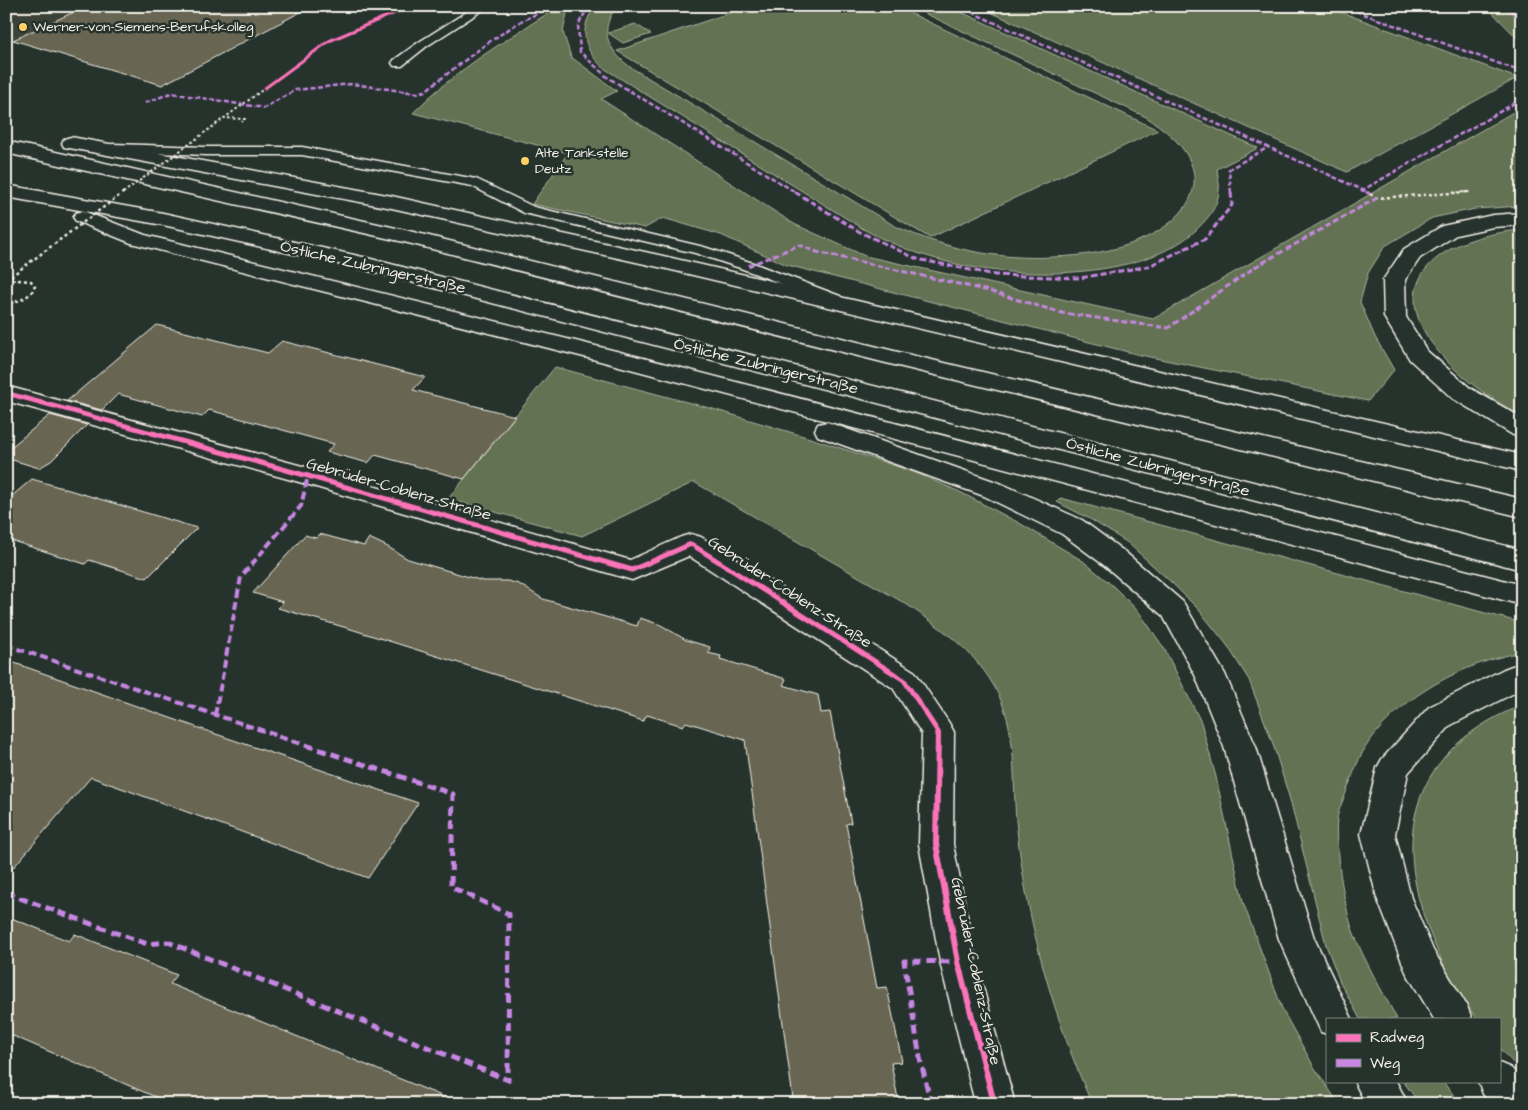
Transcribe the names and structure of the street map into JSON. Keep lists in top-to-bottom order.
{
  "streets": {
    "main road": ["Östliche Zubringerstraße", "Gebrüder-Coblenz-Straße"]
  },
  "places": ["Werner-von-Siemens-Berufskolleg", "Alte Tankstelle Deutz"],
  "legend": ["Radweg", "Weg"]
}
